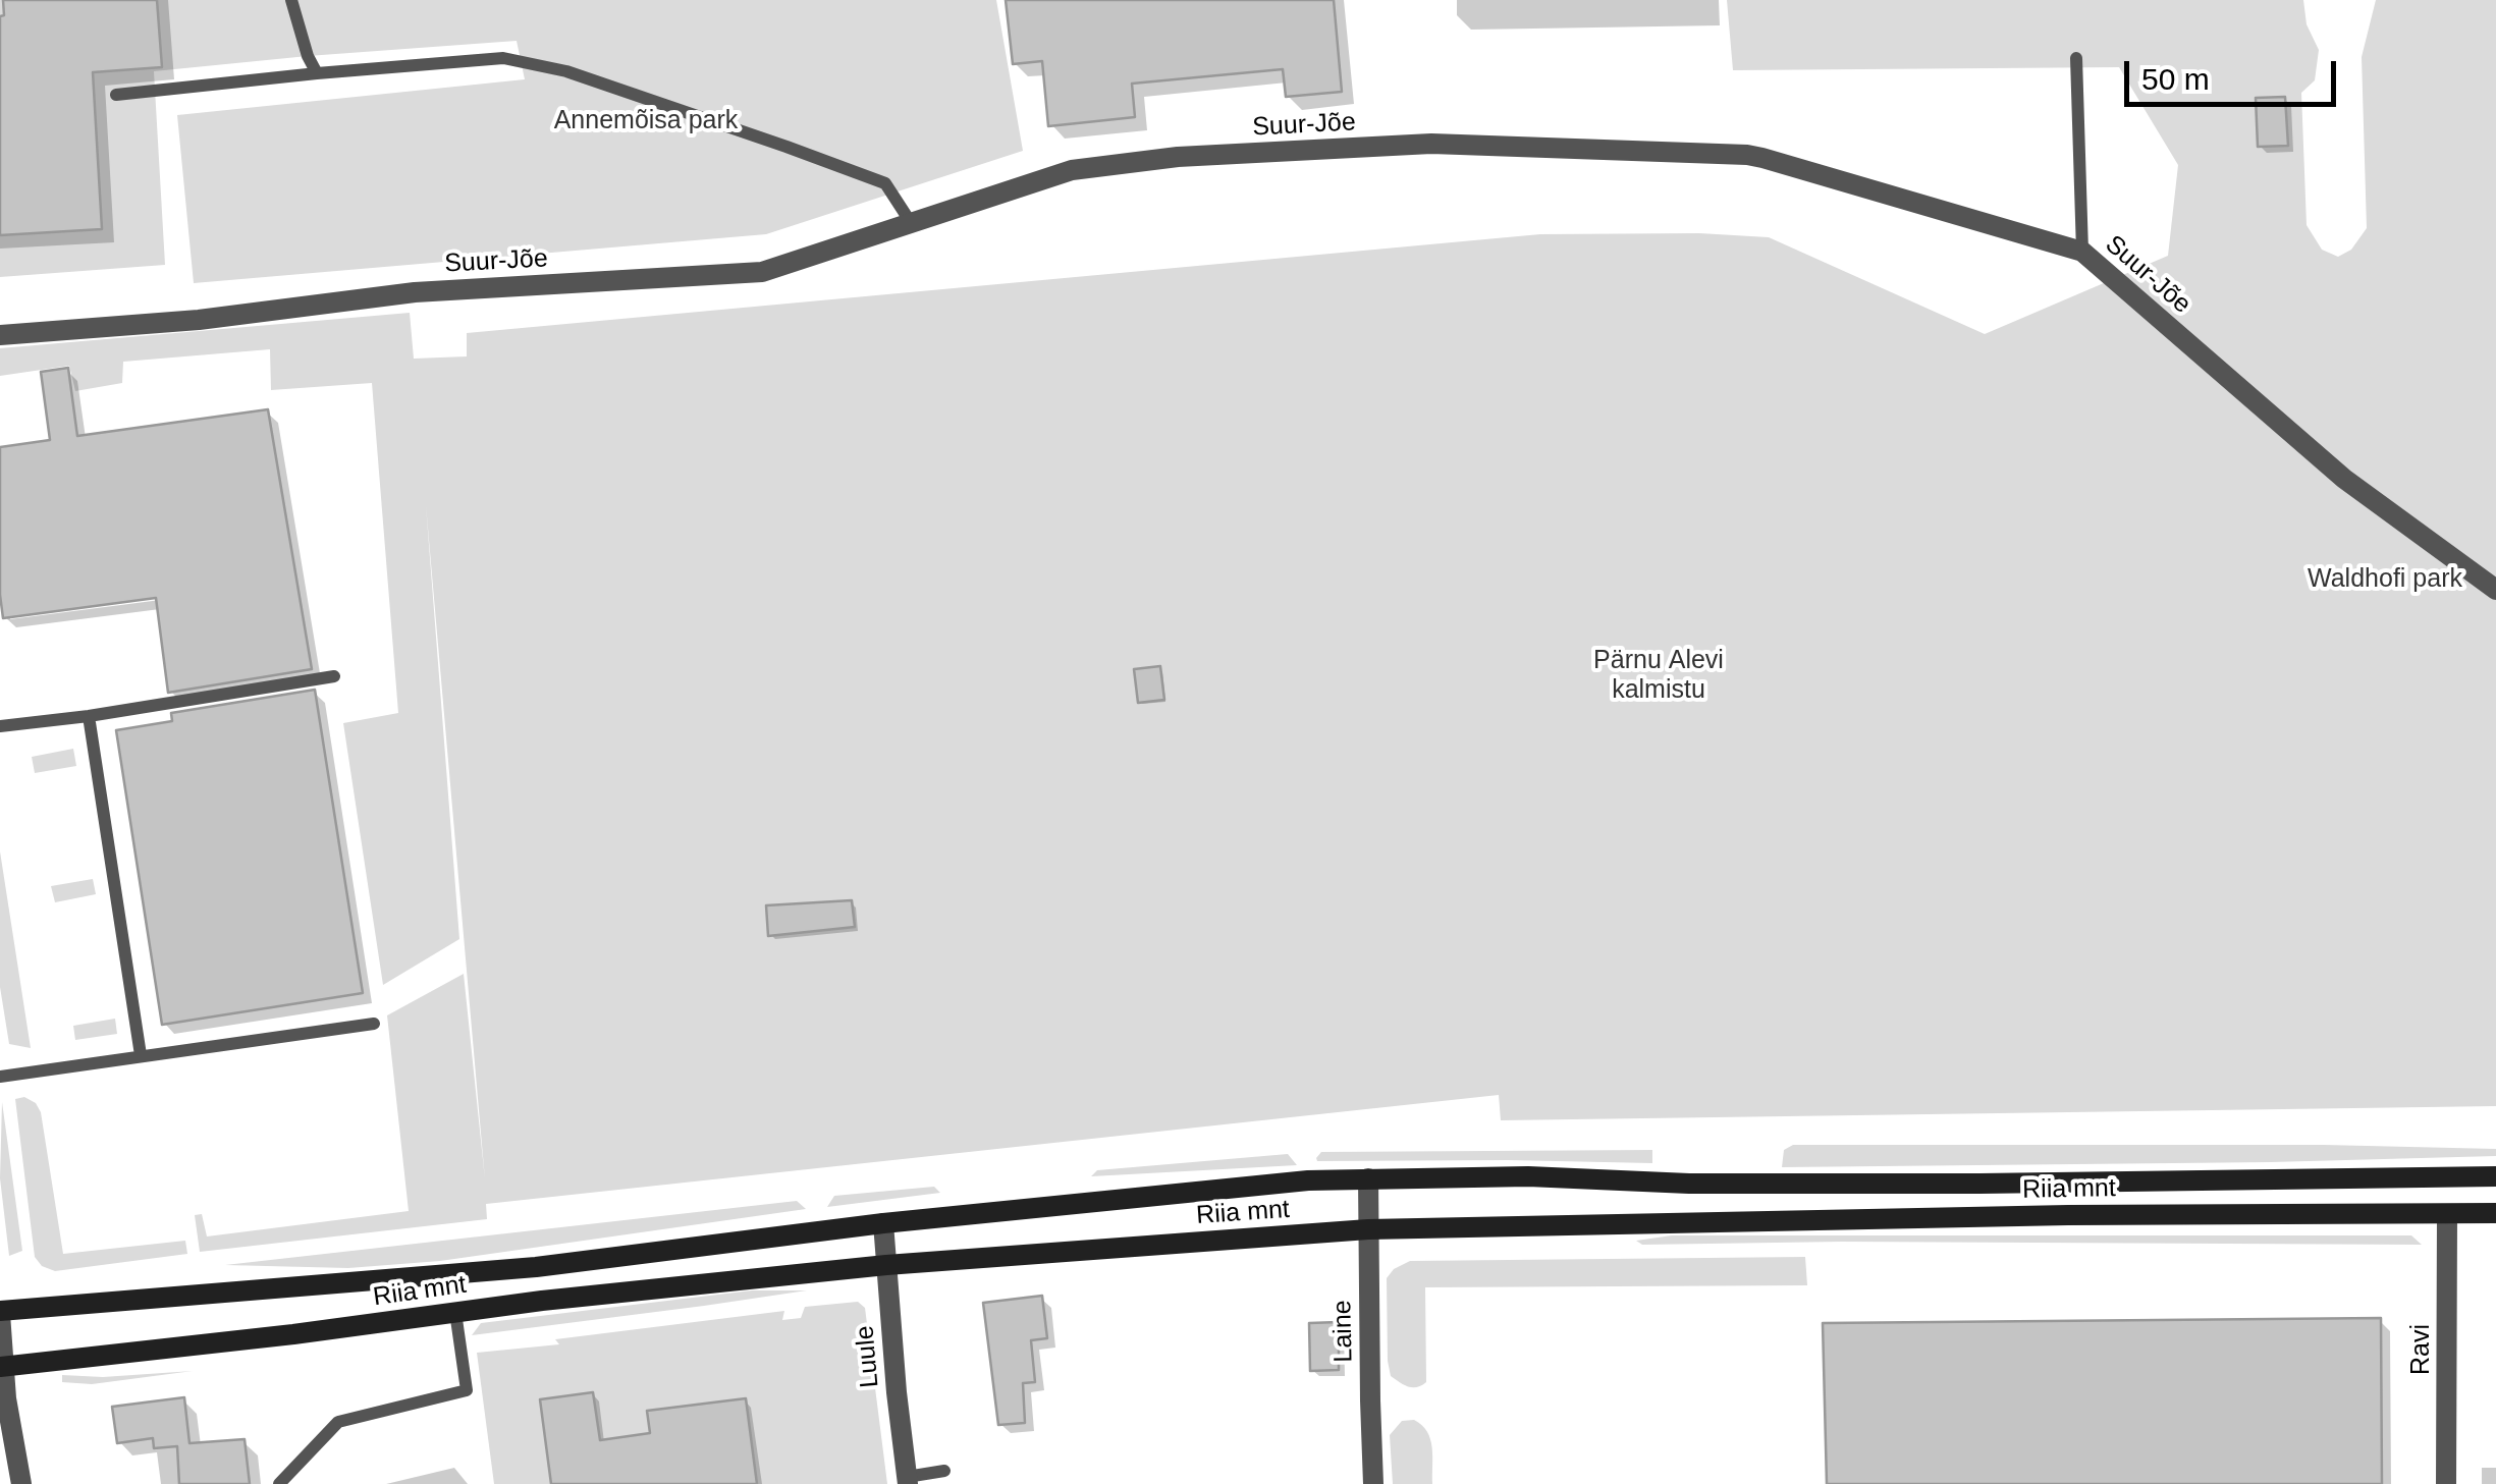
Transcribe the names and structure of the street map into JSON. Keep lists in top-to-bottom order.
{
  "streets": {
    "main road": ["Riia mnt"],
    "street": [
      "Suur-Jõe",
      "Laine",
      "Ravi",
      "Luule"
    ]
  },
  "crossings": [
    ["Riia mnt", "Laine"],
    ["Riia mnt", "Ravi"],
    ["Riia mnt", "Luule"]
  ],
  "parks": ["Annemõisa park", "Waldhofi park", "Pärnu Alevi kalmistu"],
  "scale_bar": "50 m"
}
